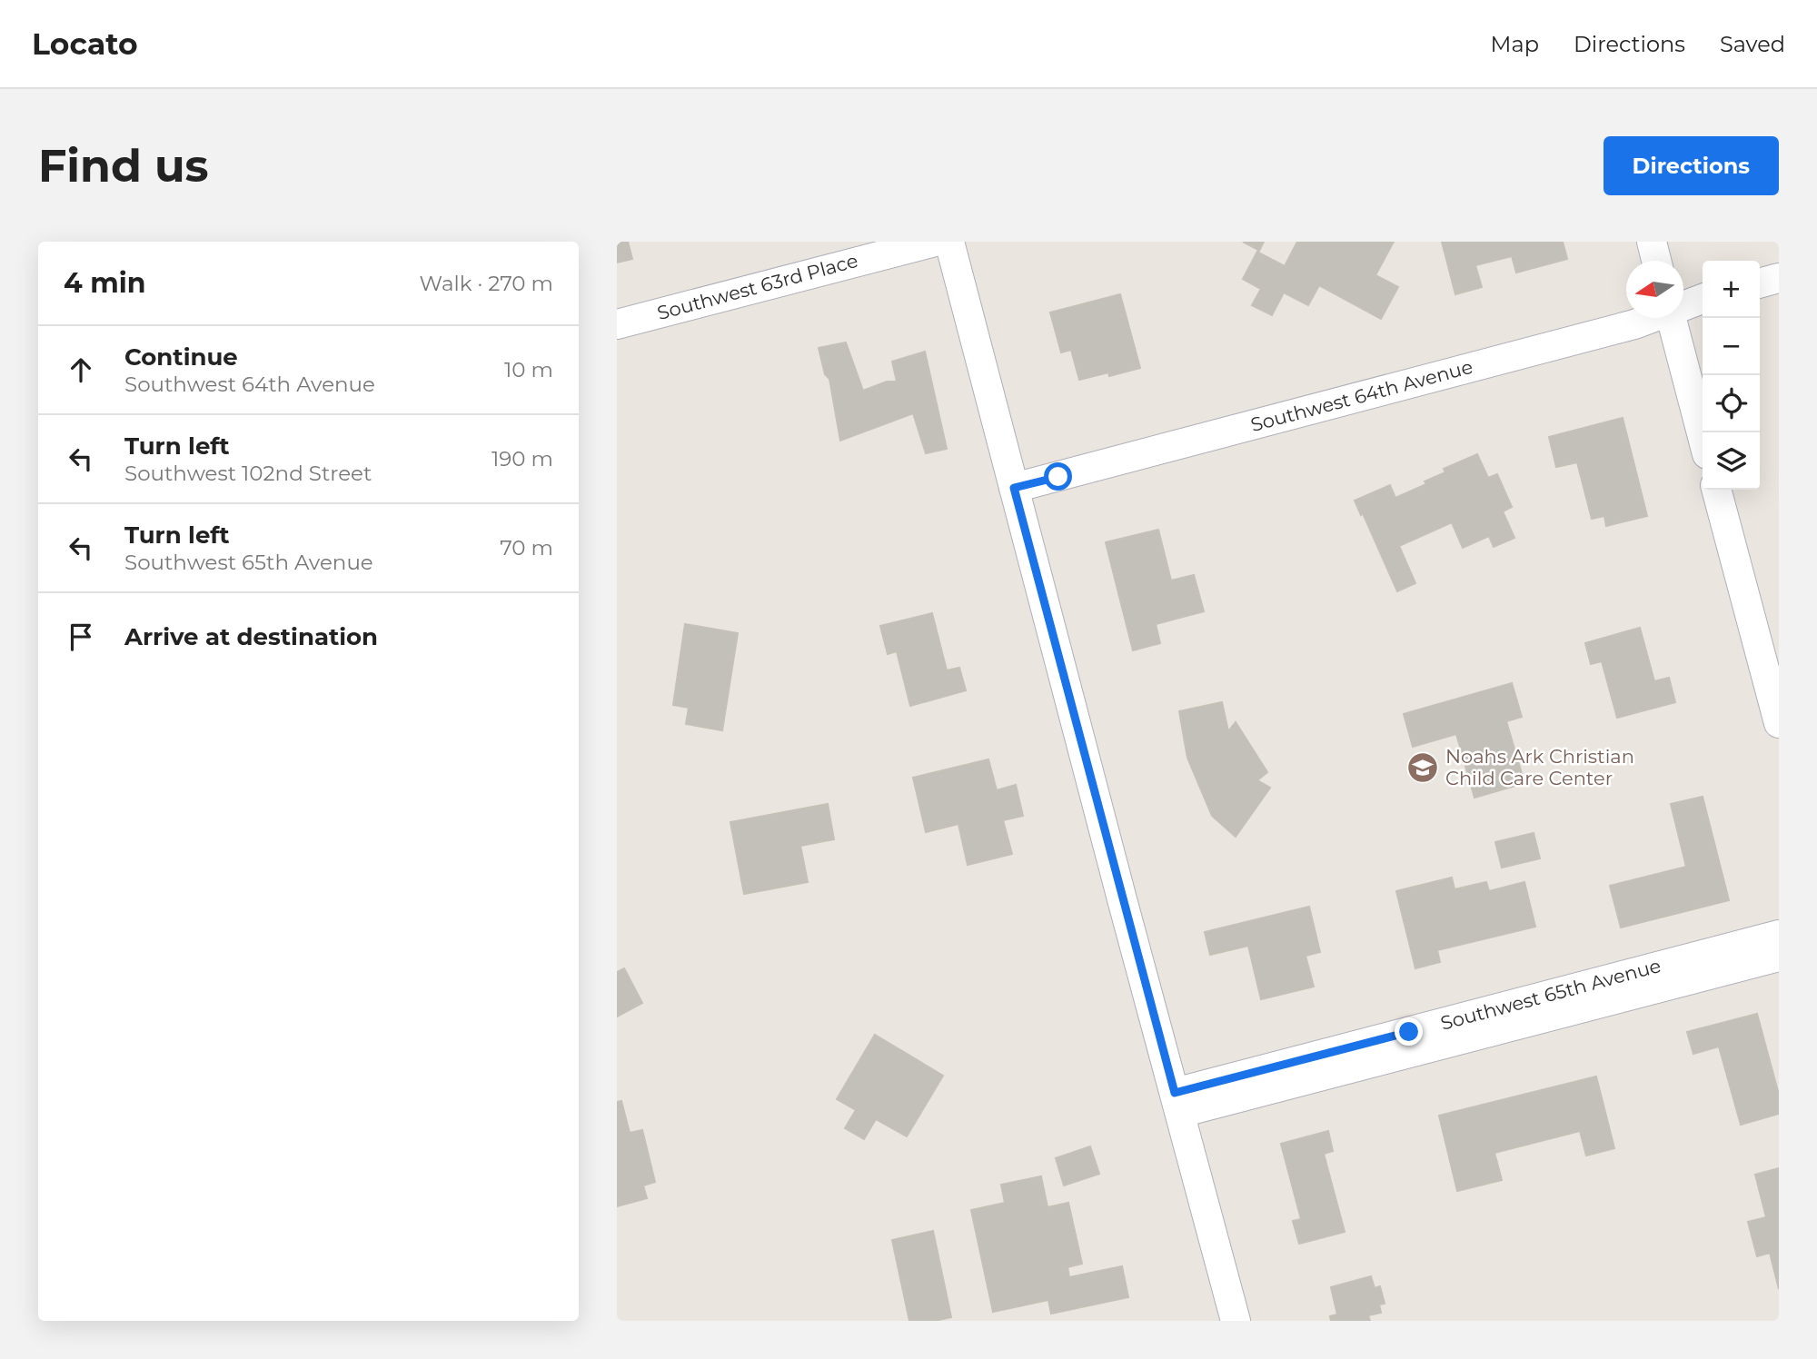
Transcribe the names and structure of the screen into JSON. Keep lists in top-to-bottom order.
{
  "streets": {
    "street": ["Southwest 63rd Place", "Southwest 64th Avenue", "Southwest 65th Avenue"]
  },
  "places": {
    "school or university": ["Noahs Ark Christian Child Care Center"]
  },
  "north": "left",
  "page": {
    "header": "Locato",
    "nav": ["Map", "Directions", "Saved"],
    "buttons": "Directions",
    "title": "Find us",
    "heading": ["4 min", "Walk · 270 m"],
    "map_buttons": ["+", "−"],
    "list": [
      ["Continue", "Southwest 64th Avenue", "10 m"],
      ["Turn left", "Southwest 102nd Street", "190 m"],
      ["Turn left", "Southwest 65th Avenue", "70 m"],
      "Arrive at destination"
    ]
  }
}
